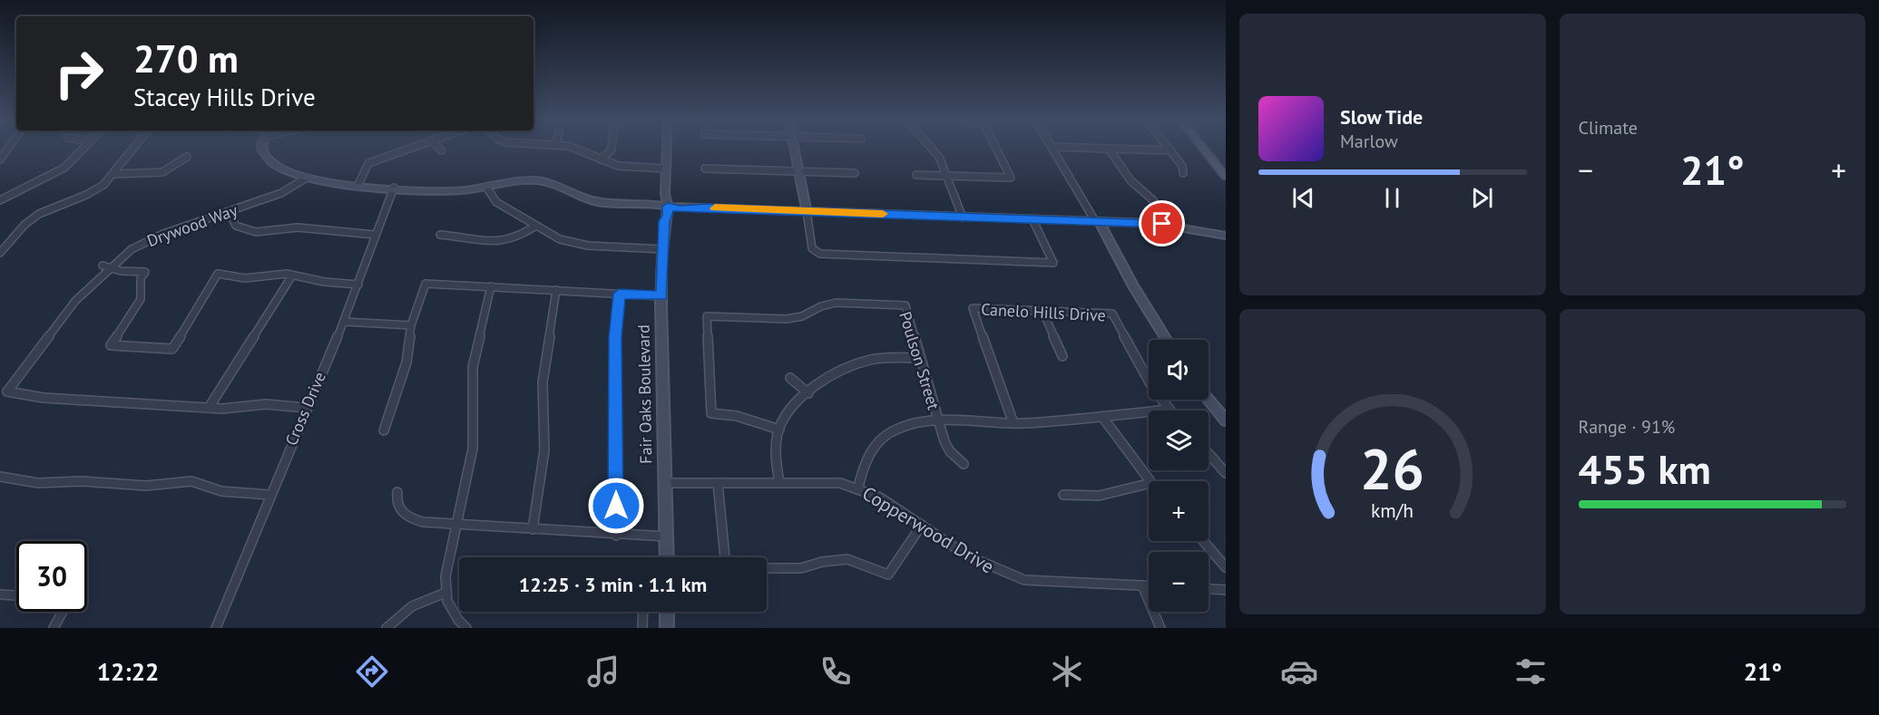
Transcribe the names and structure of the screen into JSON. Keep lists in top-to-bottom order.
{
  "streets": {
    "street": [
      "Drywood Way",
      "Canelo Hills Drive",
      "Poulson Street",
      "Fair Oaks Boulevard",
      "Cross Drive",
      "Copperwood Drive"
    ]
  },
  "crossings": [
    ["Fair Oaks Boulevard", "Copperwood Drive"]
  ],
  "page": {
    "tile": [
      "Climate",
      ["Range · 91%", "455 km"]
    ],
    "turn": ["270 m", "Stacey Hills Drive"],
    "song": ["Slow Tide", "Marlow"],
    "heat": ["−", "21°", "+"],
    "map_buttons": ["+", "−"],
    "limit": "30",
    "trip": "12:25 · 3 min · 1.1 km",
    "tabs": ["12:22", "21°"],
    "gauge": ["26", "km/h"]
  }
}
